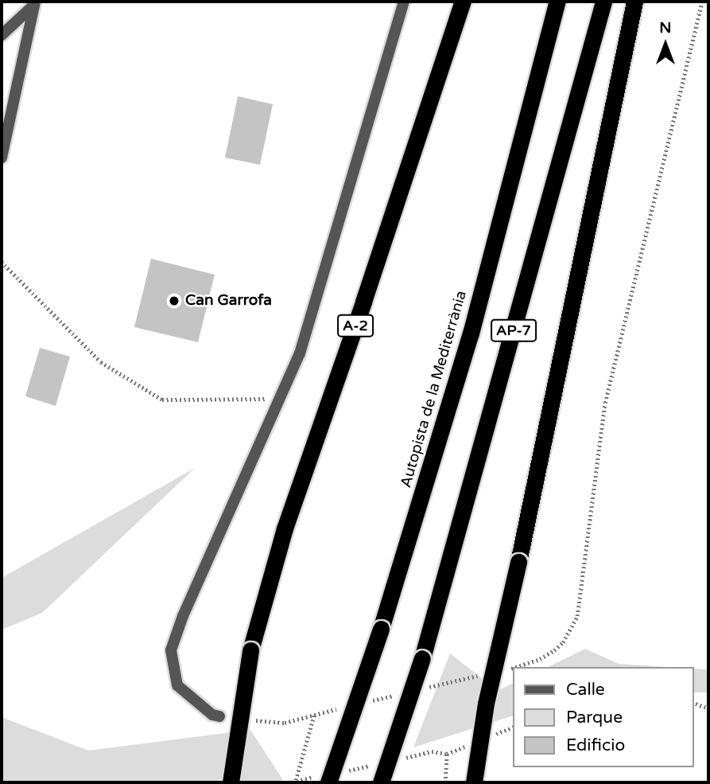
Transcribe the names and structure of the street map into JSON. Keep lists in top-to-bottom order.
{
  "streets": {
    "highway": ["A-2", "AP-7", "Autopista de la Mediterrània"]
  },
  "places": ["Can Garrofa"],
  "legend": ["Calle", "Parque", "Edificio"],
  "north": "top"
}
